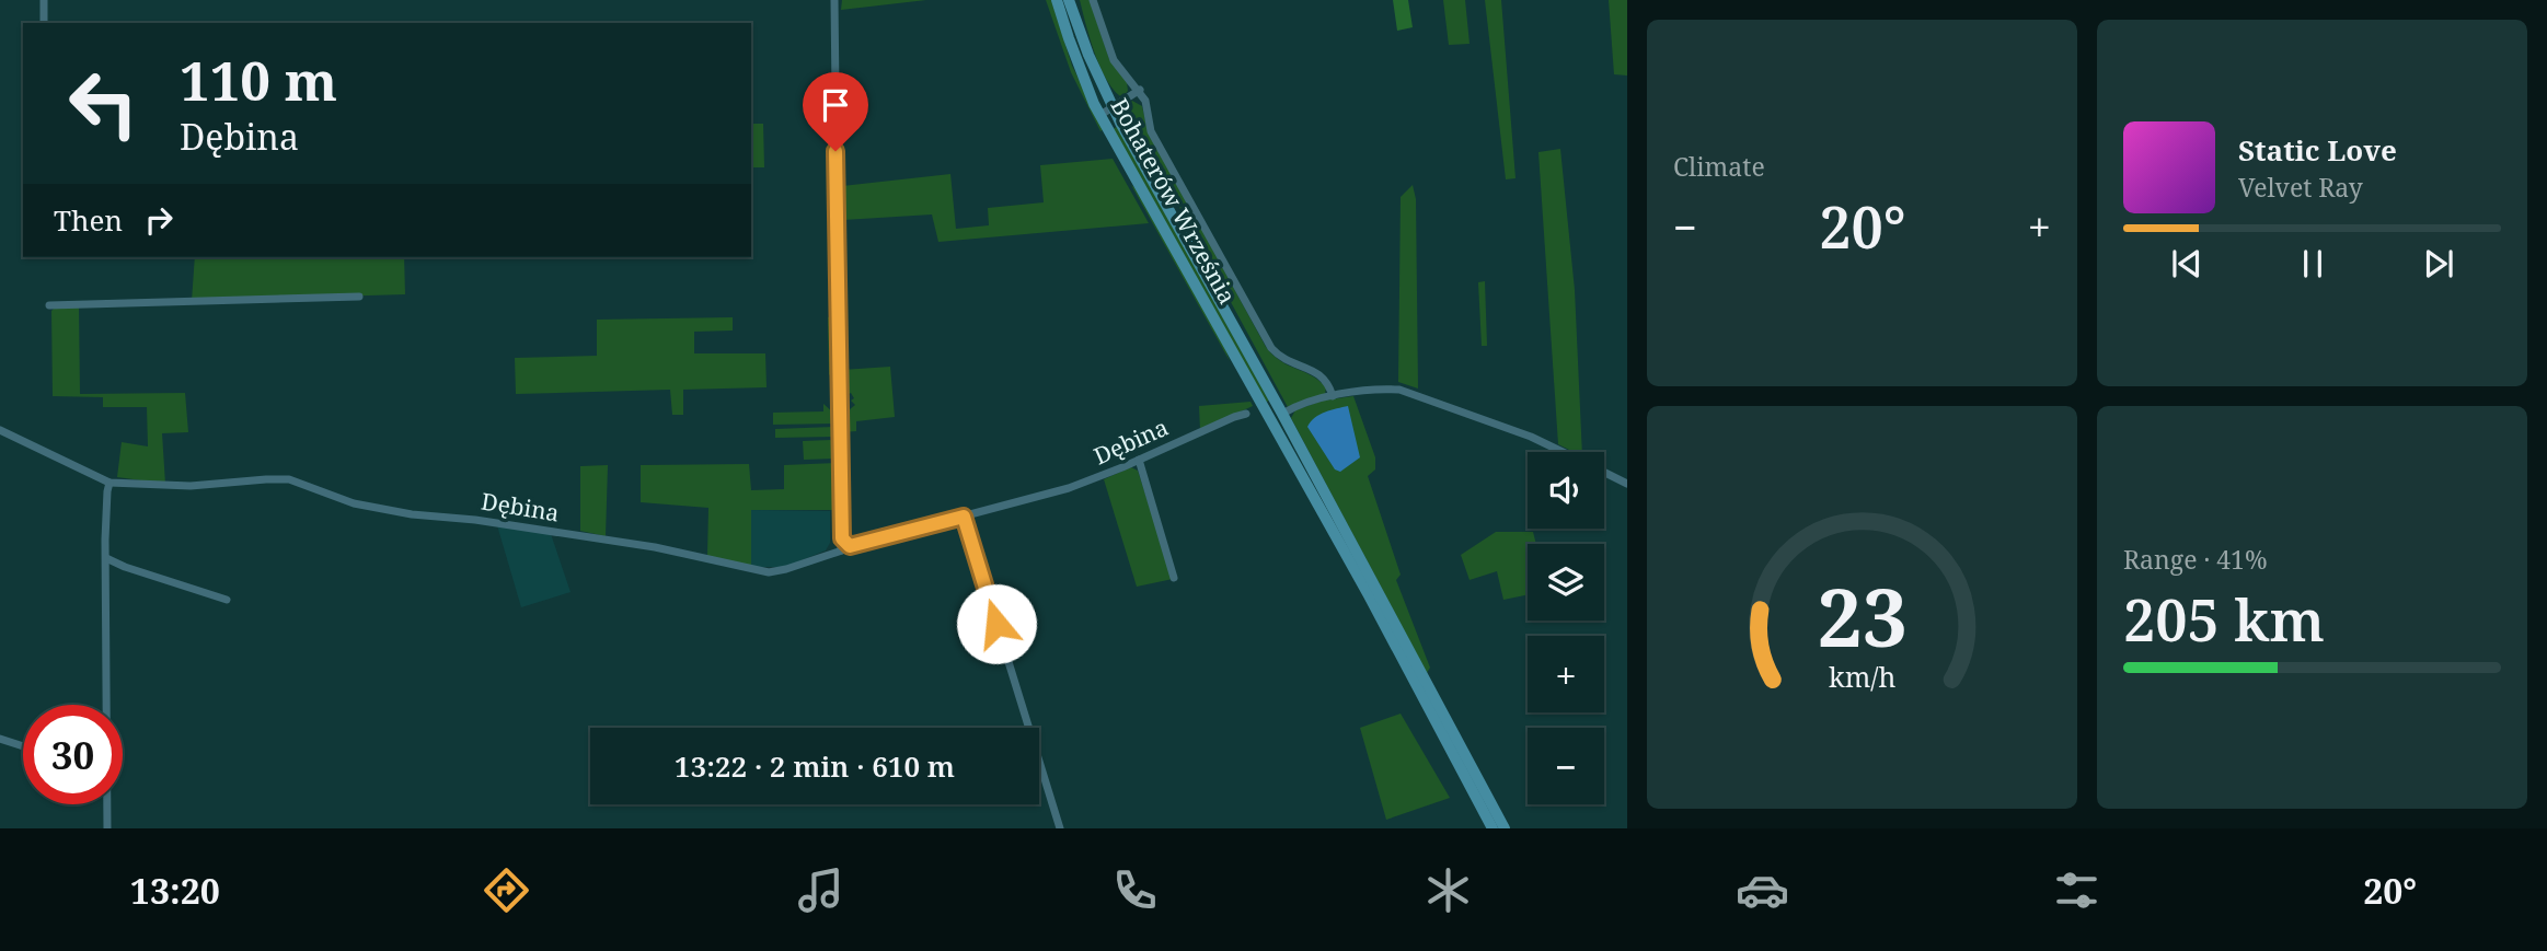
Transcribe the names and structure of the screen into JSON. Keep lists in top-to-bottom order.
{
  "streets": {
    "main road": ["Bohaterów Września"],
    "street": ["Dębina"]
  },
  "page": {
    "tile": [
      "Climate",
      ["Range · 41%", "205 km"]
    ],
    "turn": ["110 m", "Dębina"],
    "song": ["Static Love", "Velvet Ray"],
    "then": "Then",
    "heat": ["−", "20°", "+"],
    "map_buttons": ["+", "−"],
    "limit": "30",
    "trip": "13:22 · 2 min · 610 m",
    "tabs": ["13:20", "20°"],
    "gauge": ["23", "km/h"]
  }
}
